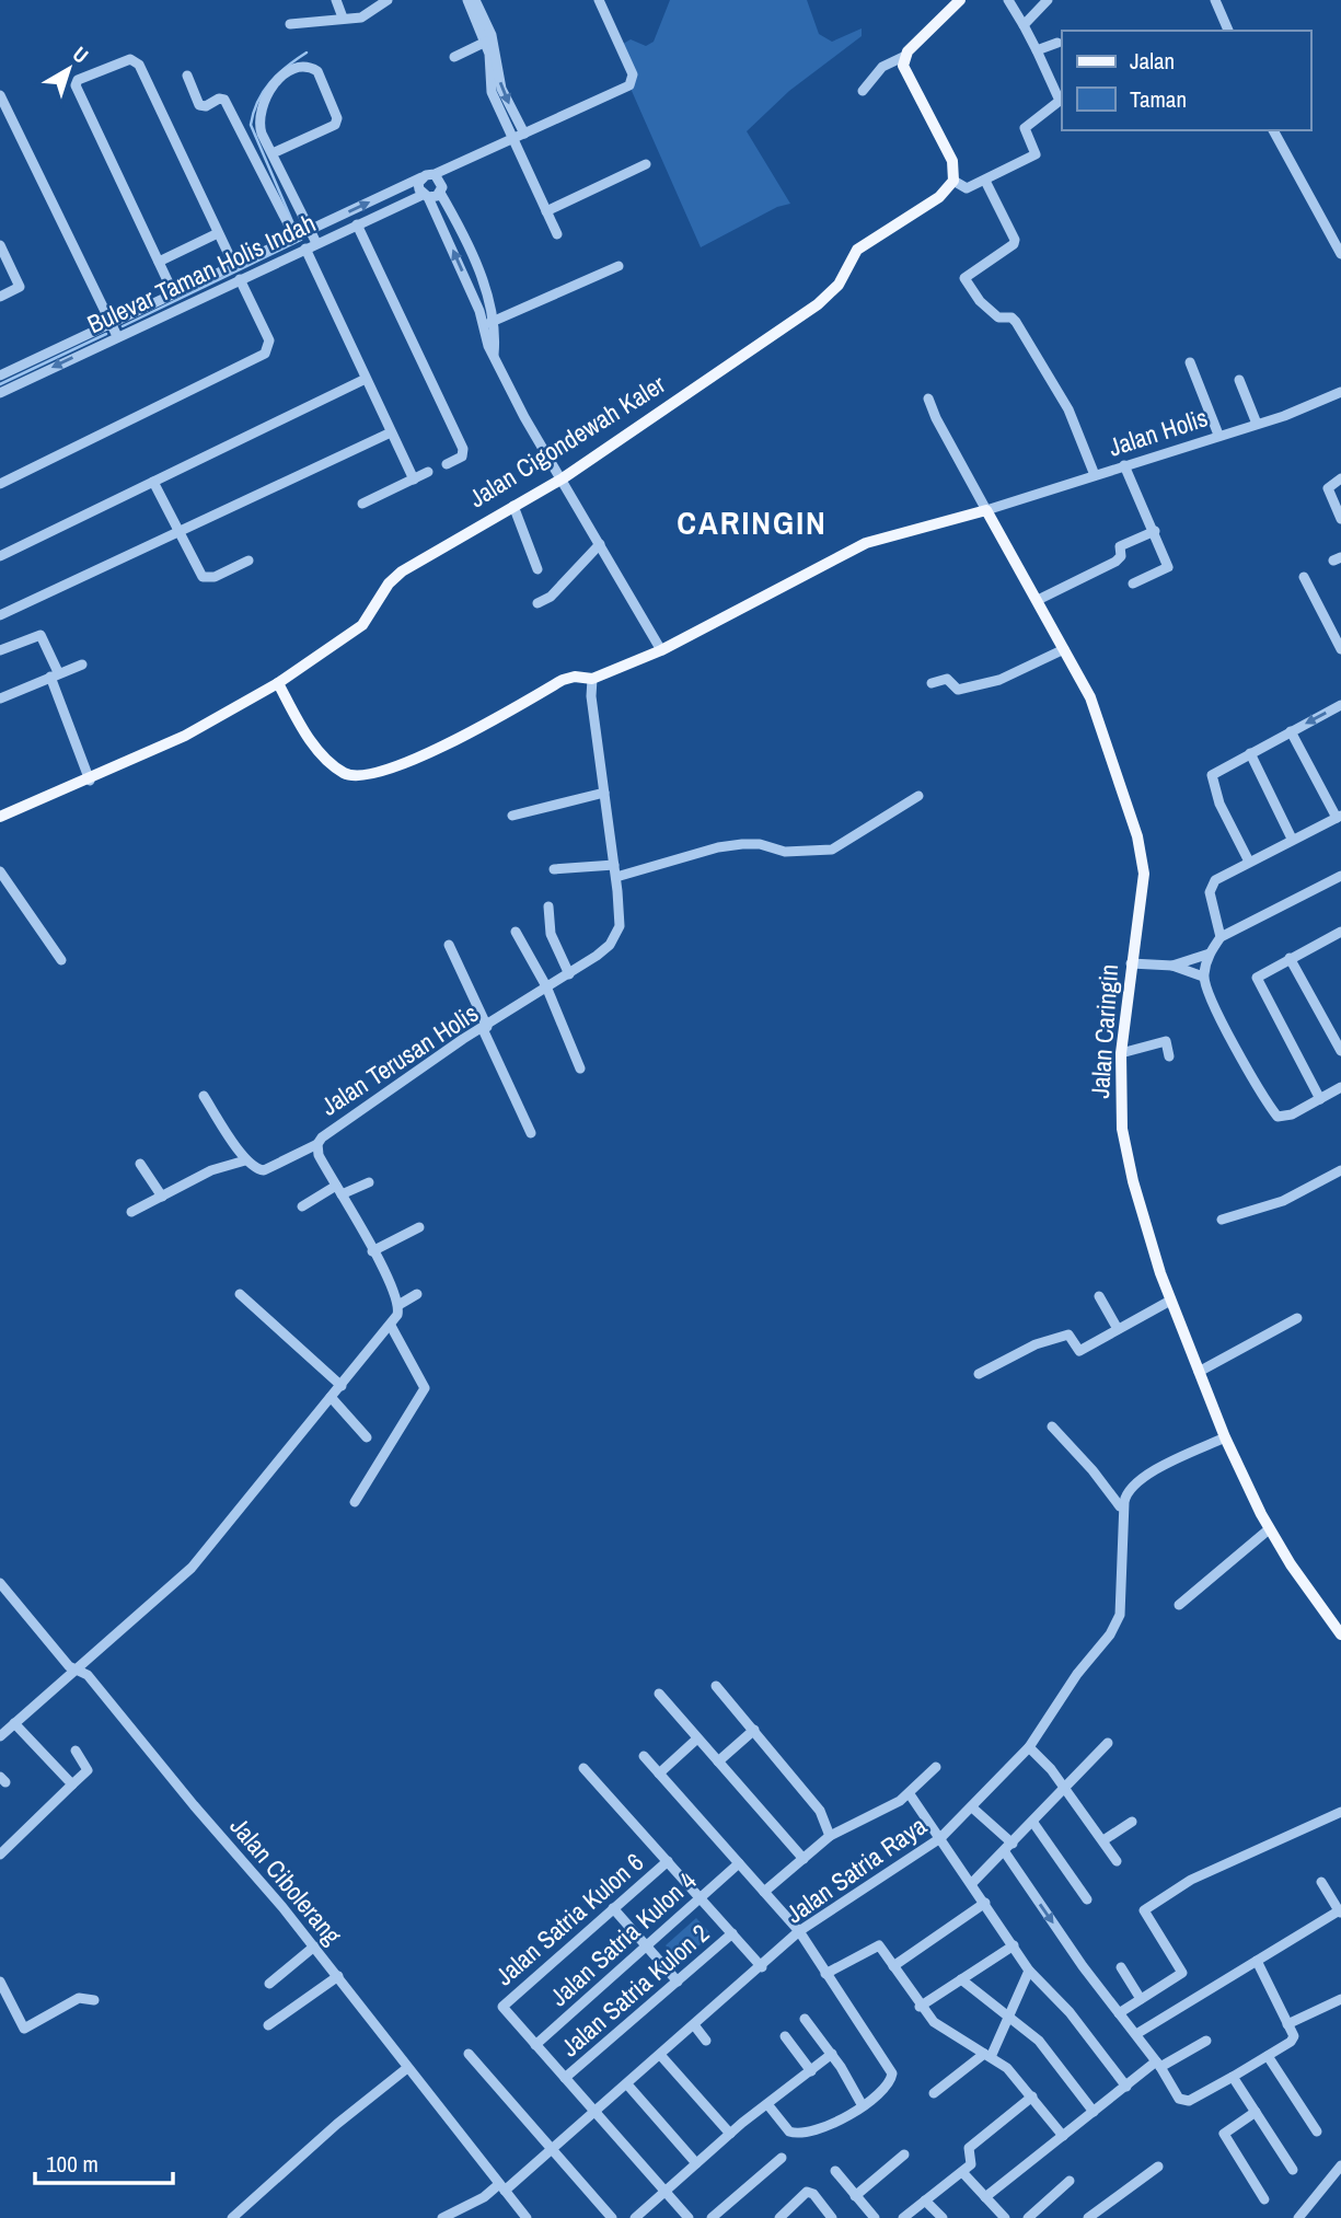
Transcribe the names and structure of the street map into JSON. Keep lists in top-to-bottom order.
{
  "streets": {
    "main road": ["Jalan Cigondewah Kaler", "Jalan Caringin"],
    "street": [
      "Bulevar Taman Holis Indah",
      "Jalan Holis",
      "Jalan Terusan Holis",
      "Jalan Satria Raya",
      "Jalan Cibolerang",
      "Jalan Satria Kulon 6",
      "Jalan Satria Kulon 4",
      "Jalan Satria Kulon 2"
    ]
  },
  "crossings": [
    ["Jalan Holis", "Jalan Caringin"],
    ["Jalan Caringin", "Jalan Satria Raya"],
    ["Jalan Satria Raya", "Jalan Cibolerang"],
    ["Jalan Satria Kulon 6", "Jalan Satria Kulon 4"]
  ],
  "districts": ["CARINGIN"],
  "legend": ["Jalan", "Taman"],
  "scale_bar": "100 m",
  "north": "top right"
}
